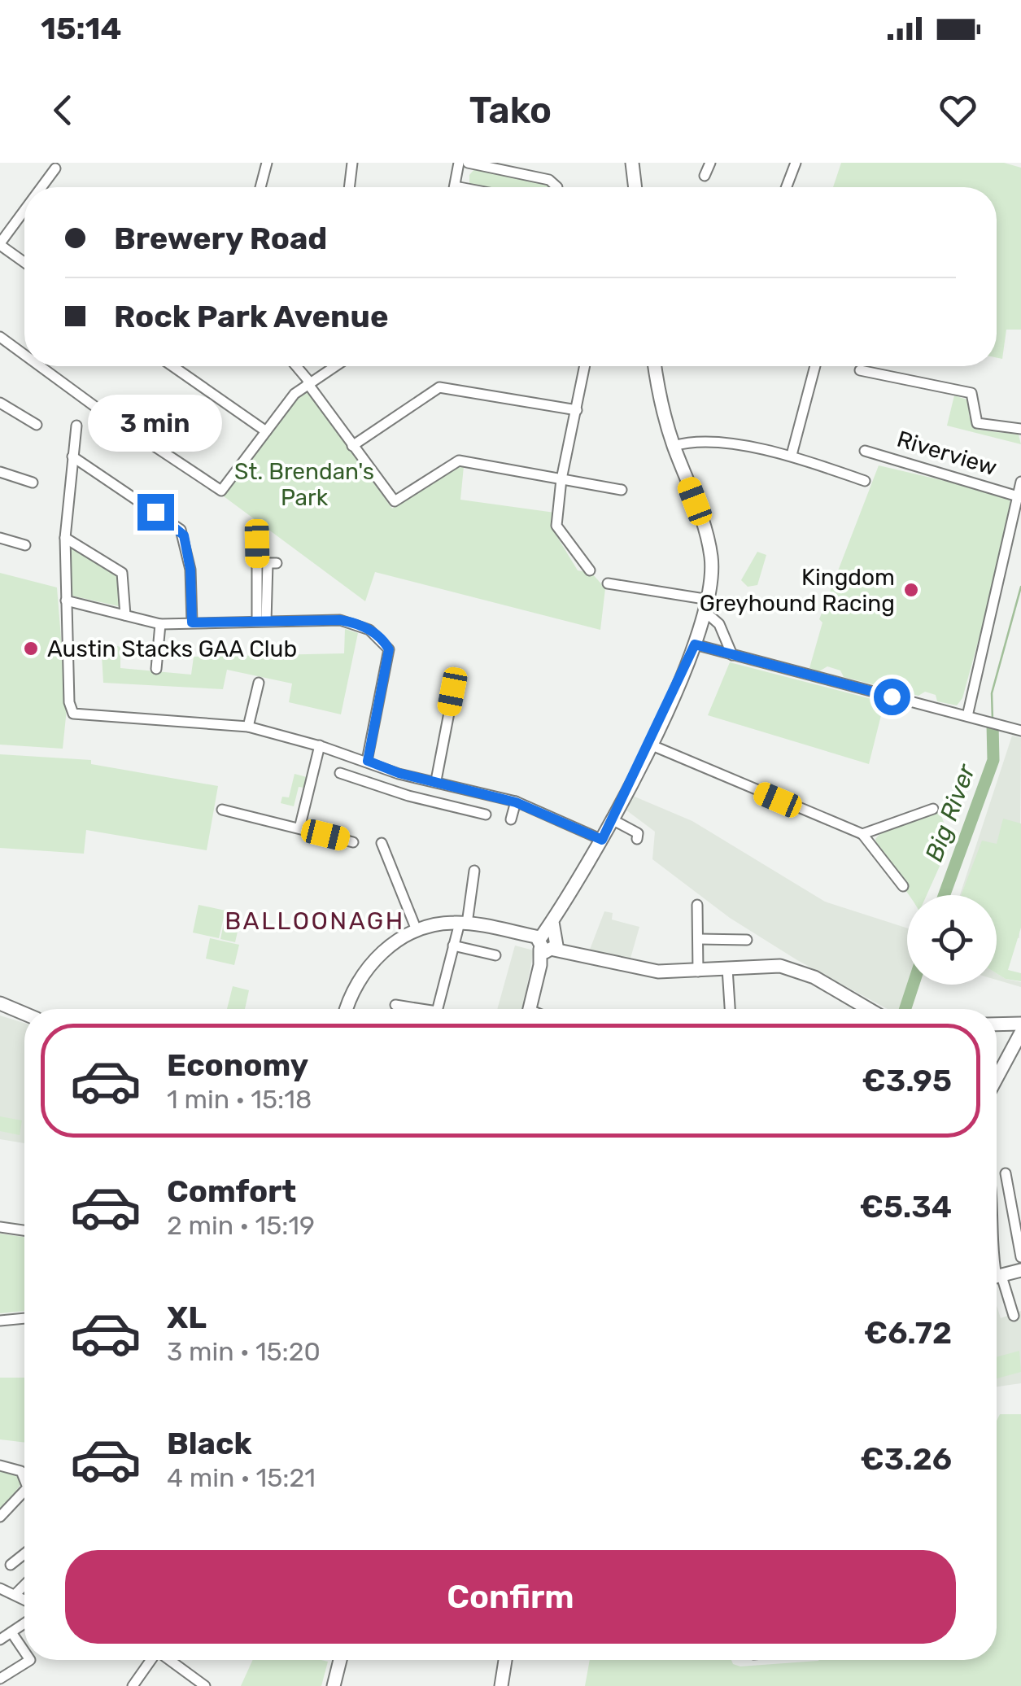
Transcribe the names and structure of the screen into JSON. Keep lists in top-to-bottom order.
{
  "streets": {
    "street": ["Riverview"]
  },
  "districts": ["BALLOONAGH"],
  "water": ["Big River"],
  "parks": ["St. Brendan's Park"],
  "places": ["Kingdom Greyhound Racing", "Austin Stacks GAA Club"],
  "page": {
    "status": "15:14",
    "header": "Tako",
    "banner": ["Brewery Road", "Rock Park Avenue"],
    "bubble": "3 min",
    "list": [
      {
        "name": "Economy",
        "note": "1 min · 15:18",
        "value": "€3.95"
      },
      {
        "name": "Comfort",
        "note": "2 min · 15:19",
        "value": "€5.34"
      },
      {
        "name": "XL",
        "note": "3 min · 15:20",
        "value": "€6.72"
      },
      {
        "name": "Black",
        "note": "4 min · 15:21",
        "value": "€3.26"
      }
    ],
    "buttons": "Confirm"
  }
}
